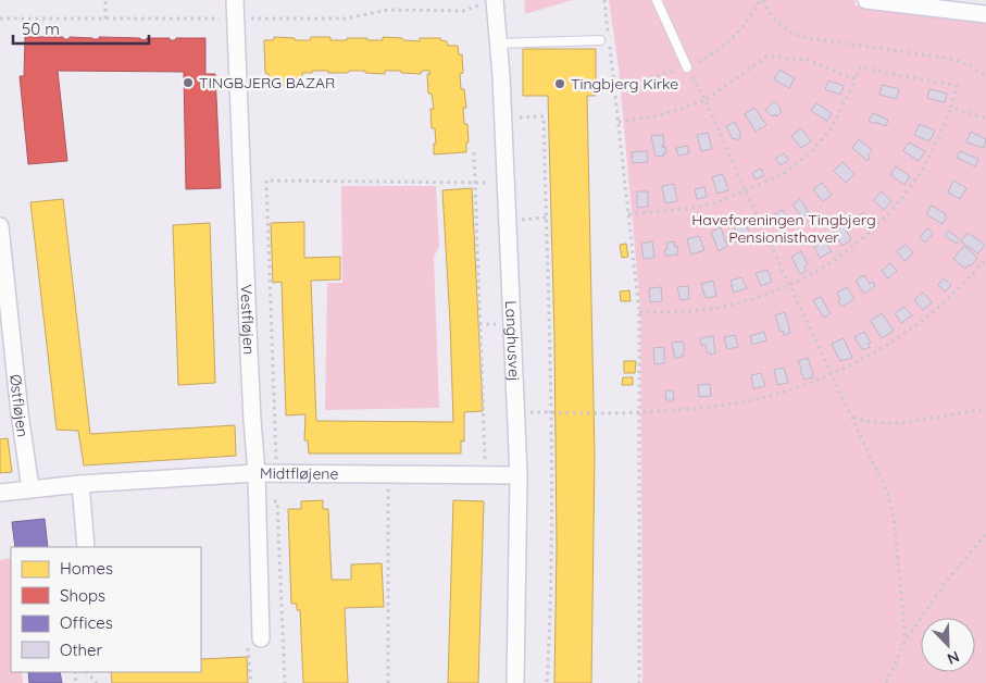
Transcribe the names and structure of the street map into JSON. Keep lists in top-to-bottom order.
{
  "streets": {
    "street": [
      "Vestfløjen",
      "Langhusvej",
      "Østfløjen",
      "Midtfløjene"
    ]
  },
  "crossings": [
    ["Vestfløjen", "Midtfløjene"],
    ["Langhusvej", "Midtfløjene"],
    ["Østfløjen", "Midtfløjene"]
  ],
  "parks": ["Haveforeningen Tingbjerg Pensionisthaver"],
  "places": ["TINGBJERG BAZAR", "Tingbjerg Kirke"],
  "legend": [
    "Homes",
    "Shops",
    "Offices",
    "Other"
  ],
  "scale_bar": "50 m",
  "north": "bottom right"
}
